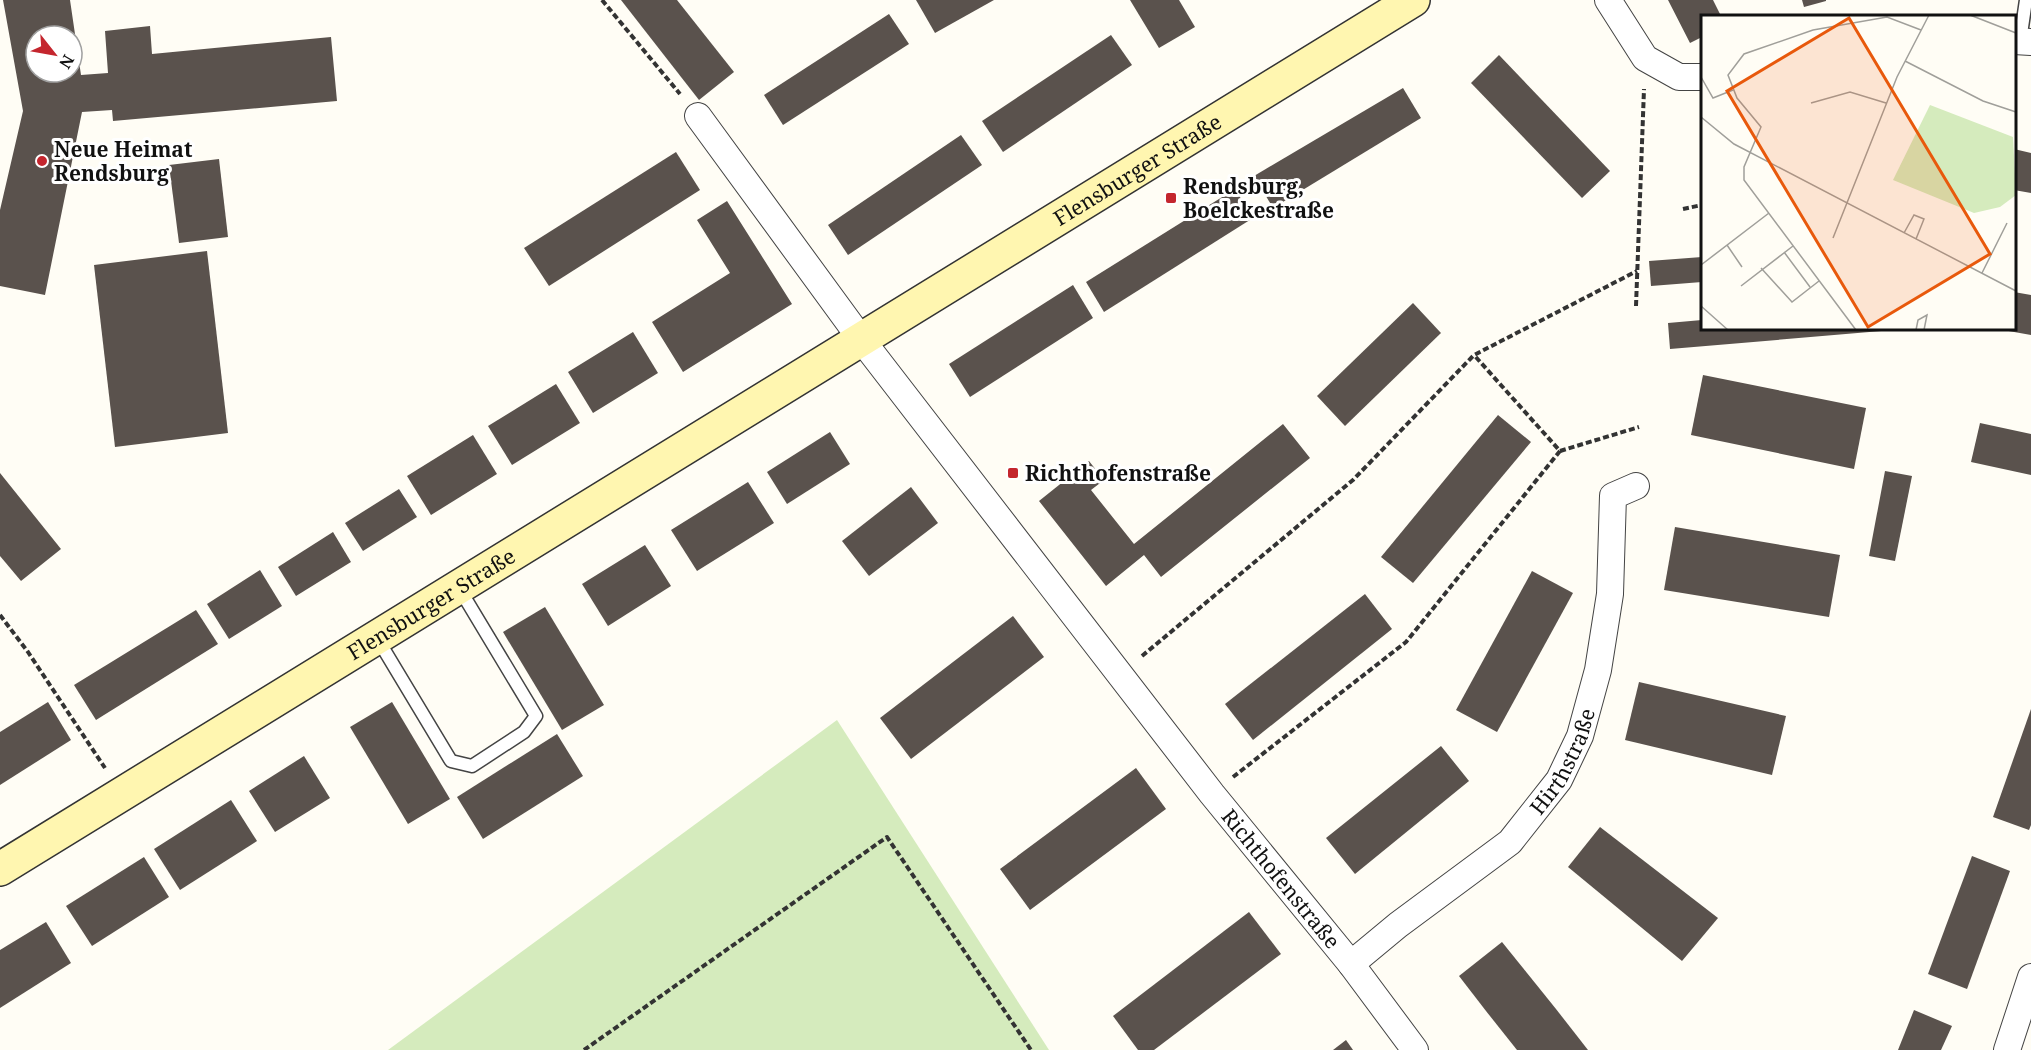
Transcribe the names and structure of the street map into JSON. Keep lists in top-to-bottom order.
{
  "streets": {
    "main road": ["Flensburger Straße"],
    "street": ["Hirthstraße", "Richthofenstraße"]
  },
  "crossings": [
    ["Flensburger Straße", "Richthofenstraße"],
    ["Hirthstraße", "Richthofenstraße"]
  ],
  "places": {
    "other": ["Neue Heimat Rendsburg"],
    "transit": ["Rendsburg, Boelckestraße", "Richthofenstraße"]
  },
  "north": "bottom right"
}
